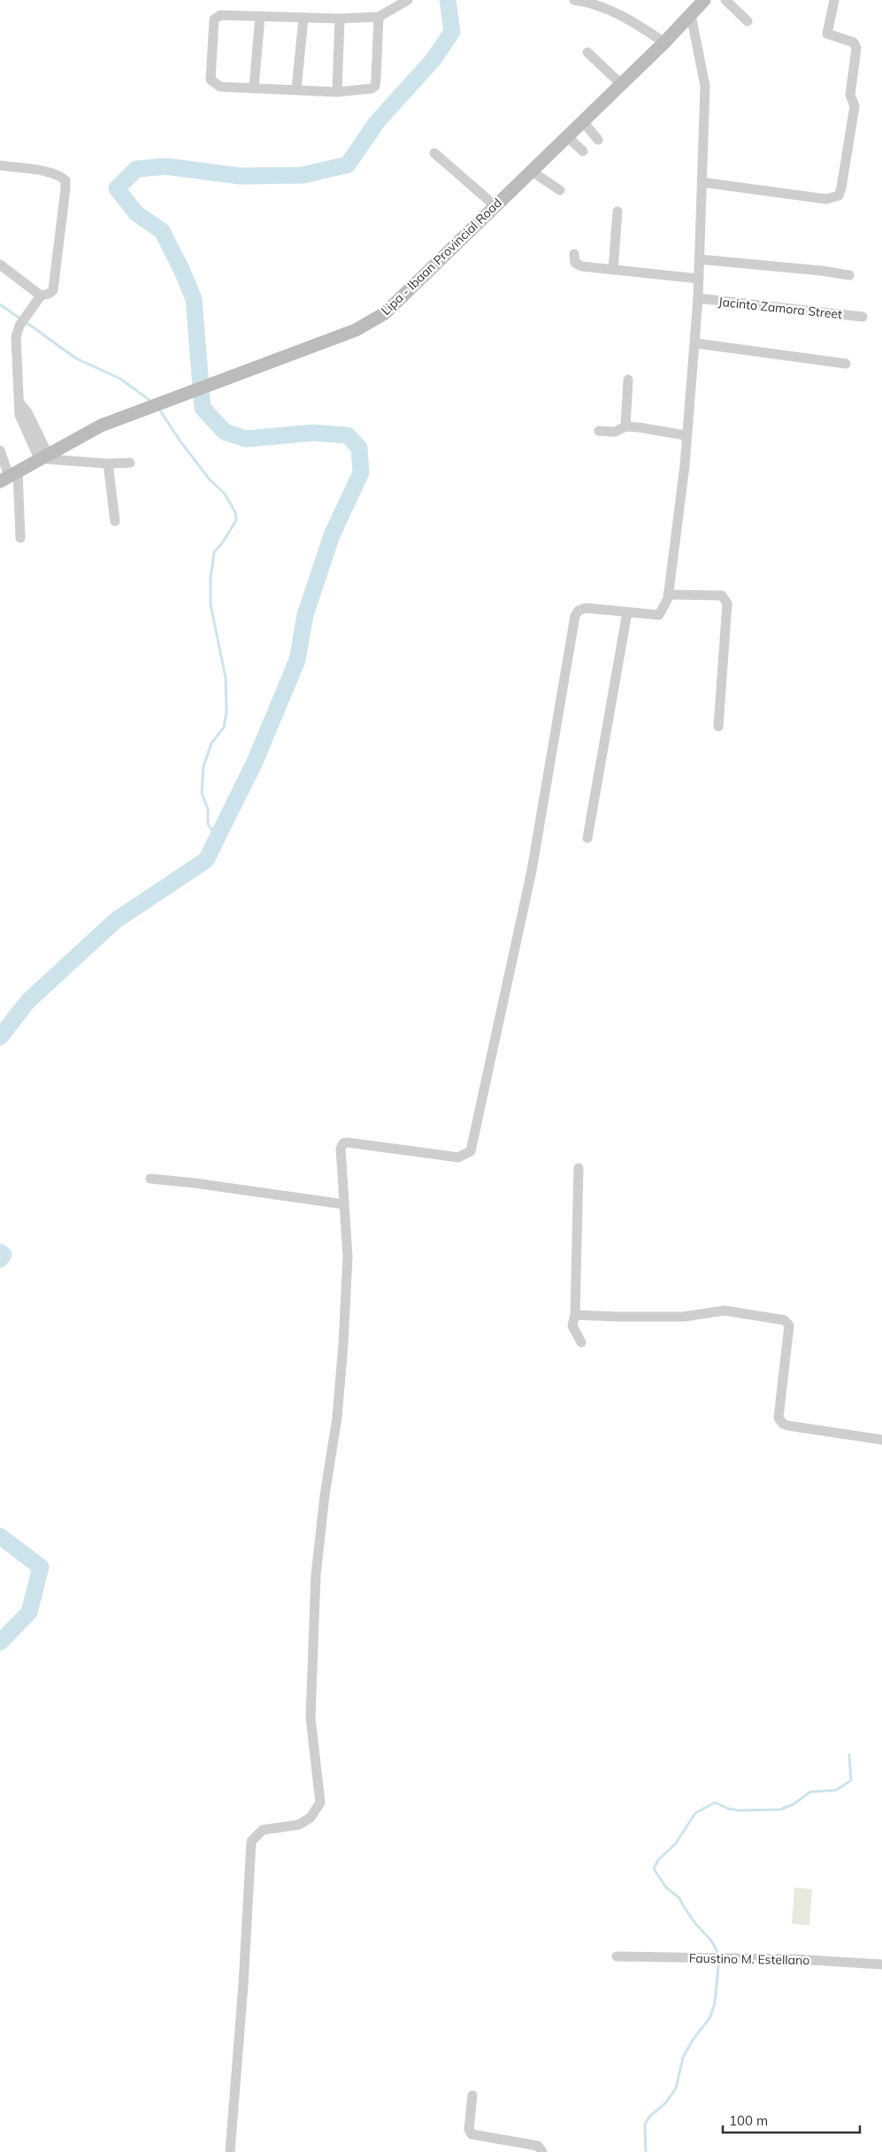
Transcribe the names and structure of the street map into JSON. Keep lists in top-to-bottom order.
{
  "streets": {
    "main road": ["Lipa - Ibaan Provincial Road"],
    "street": ["Jacinto Zamora Street", "Faustino M. Estellano"]
  },
  "scale_bar": "100 m"
}
